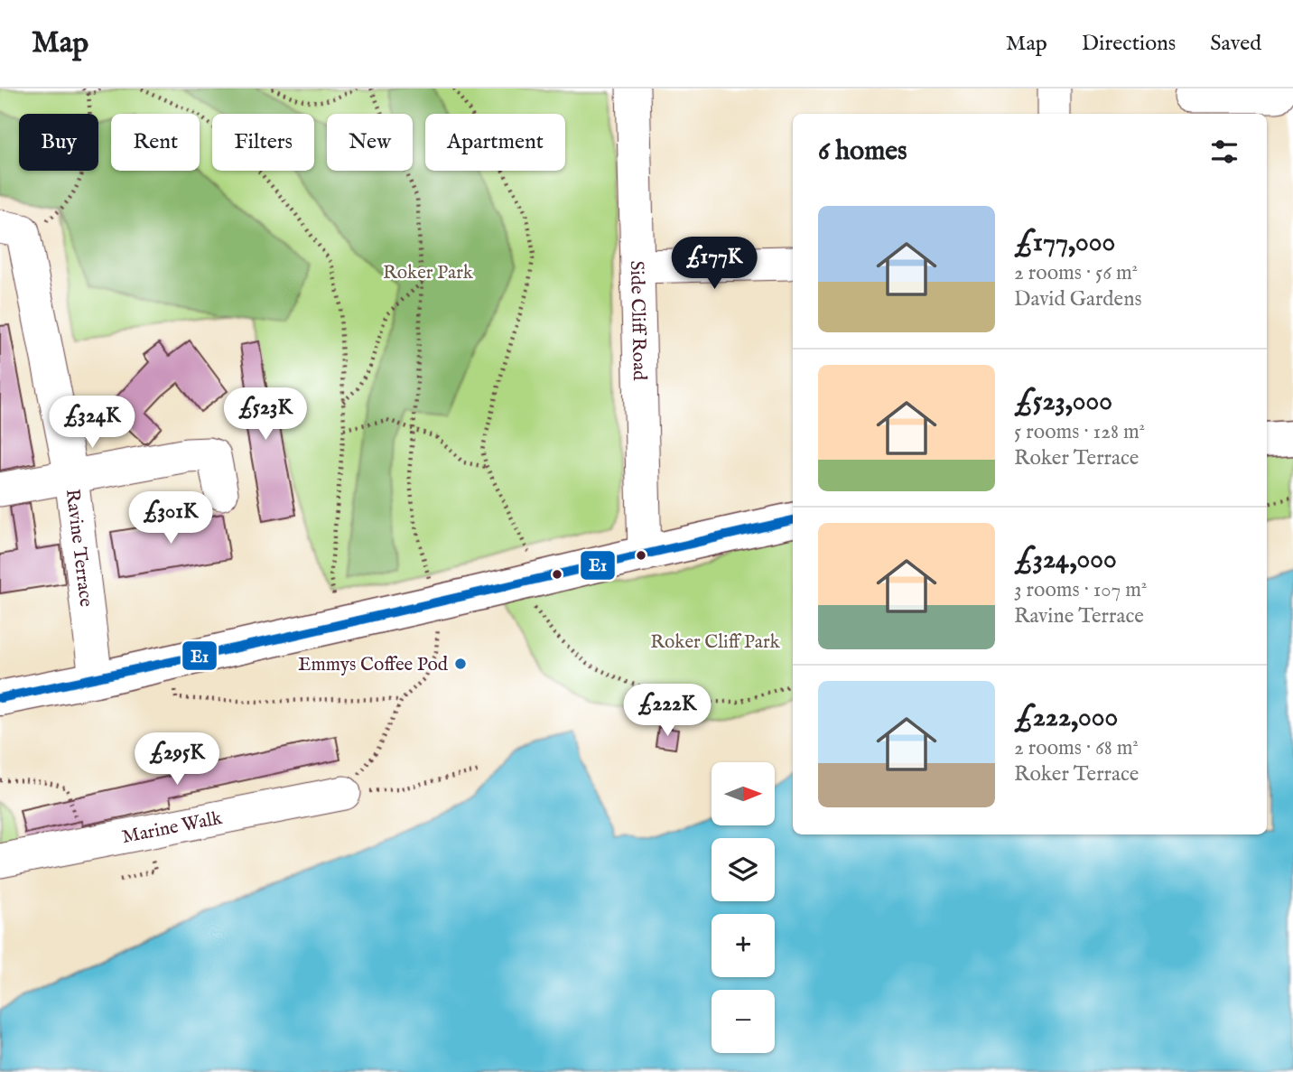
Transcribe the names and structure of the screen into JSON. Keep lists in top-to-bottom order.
{
  "streets": {
    "street": ["Side Cliff Road", "Ravine Terrace", "Marine Walk"]
  },
  "parks": ["Roker Park", "Roker Cliff Park"],
  "places": ["Emmys Coffee Pod"],
  "lines": ["transit line E1"],
  "north": "right",
  "page": {
    "header": "Map",
    "nav": ["Map", "Directions", "Saved"],
    "chip": [
      "Buy",
      "Rent",
      "Filters",
      "New",
      "Apartment"
    ],
    "heading": "6 homes",
    "list": [
      {
        "name": "£177,000",
        "note": "2 rooms · 56 m² · David Gardens"
      },
      {
        "name": "£523,000",
        "note": "5 rooms · 128 m² · Roker Terrace"
      },
      {
        "name": "£324,000",
        "note": "3 rooms · 107 m² · Ravine Terrace"
      },
      {
        "name": "£222,000",
        "note": "2 rooms · 68 m² · Roker Terrace"
      }
    ],
    "price": [
      "£177K",
      "£523K",
      "£324K",
      "£301K",
      "£222K",
      "£295K"
    ],
    "map_buttons": ["+", "−"]
  }
}
